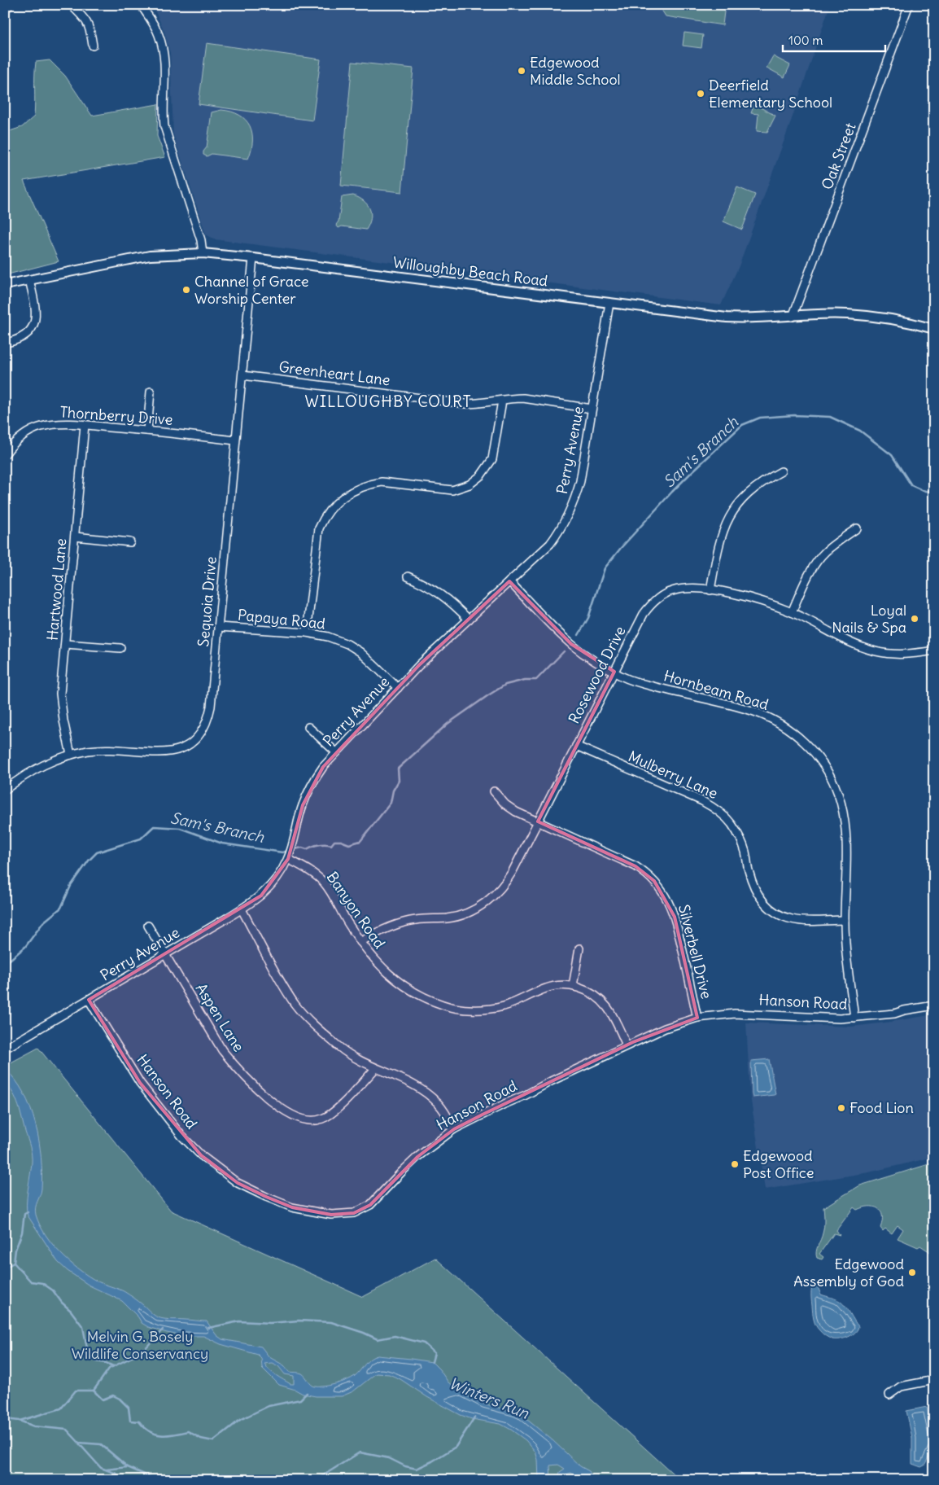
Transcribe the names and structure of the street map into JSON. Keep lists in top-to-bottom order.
{
  "streets": {
    "street": [
      "Oak Street",
      "Willoughby Beach Road",
      "Greenheart Lane",
      "Thornberry Drive",
      "Perry Avenue",
      "Hartwood Lane",
      "Sequoia Drive",
      "Papaya Road",
      "Rosewood Drive",
      "Hornbeam Road",
      "Mulberry Lane",
      "Banyon Road",
      "Silverbell Drive",
      "Hanson Road",
      "Aspen Lane"
    ]
  },
  "crossings": [
    ["Oak Street", "Willoughby Beach Road"],
    ["Willoughby Beach Road", "Perry Avenue"],
    ["Willoughby Beach Road", "Sequoia Drive"],
    ["Greenheart Lane", "Perry Avenue"],
    ["Greenheart Lane", "Sequoia Drive"],
    ["Thornberry Drive", "Hartwood Lane"],
    ["Thornberry Drive", "Sequoia Drive"],
    ["Perry Avenue", "Papaya Road"],
    ["Perry Avenue", "Hornbeam Road"],
    ["Perry Avenue", "Banyon Road"],
    ["Perry Avenue", "Hanson Road"],
    ["Perry Avenue", "Aspen Lane"],
    ["Hartwood Lane", "Sequoia Drive"],
    ["Sequoia Drive", "Papaya Road"],
    ["Rosewood Drive", "Hornbeam Road"],
    ["Rosewood Drive", "Mulberry Lane"],
    ["Rosewood Drive", "Banyon Road"],
    ["Rosewood Drive", "Silverbell Drive"],
    ["Hornbeam Road", "Mulberry Lane"],
    ["Hornbeam Road", "Hanson Road"],
    ["Banyon Road", "Hanson Road"],
    ["Silverbell Drive", "Hanson Road"]
  ],
  "districts": ["WILLOUGHBY COURT"],
  "water": ["Sam's Branch", "Winters Run"],
  "parks": ["Melvin G. Bosely Wildlife Conservancy"],
  "places": [
    "Edgewood Middle School",
    "Deerfield Elementary School",
    "Channel of Grace Worship Center",
    "Loyal Nails & Spa",
    "Food Lion",
    "Edgewood Post Office",
    "Edgewood Assembly of God"
  ],
  "scale_bar": "100 m"
}
